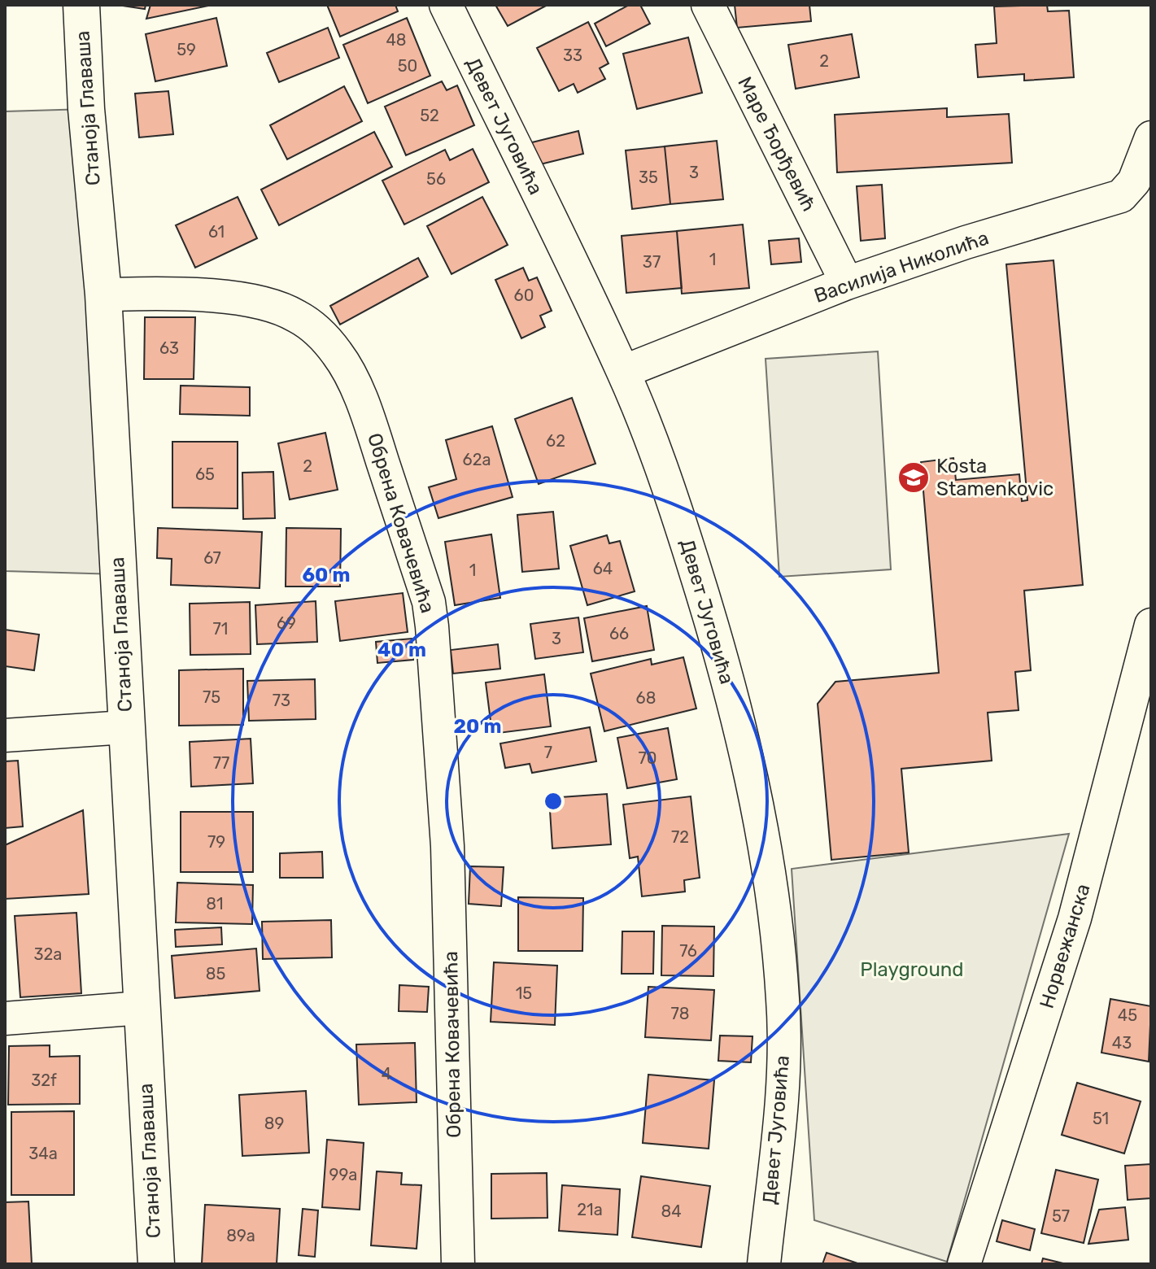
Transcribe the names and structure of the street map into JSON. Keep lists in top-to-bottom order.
{
  "streets": {
    "main road": ["Станоја Главаша"],
    "street": [
      "Девет Југовића",
      "Маре Ђорђевић",
      "Василија Николића",
      "Обрена Ковачевића",
      "Норвежанска"
    ]
  },
  "crossings": [
    ["Станоја Главаша", "Обрена Ковачевића"],
    ["Девет Југовића", "Василија Николића"],
    ["Маре Ђорђевић", "Василија Николића"]
  ],
  "parks": ["Playground"],
  "places": {
    "school or university": ["Kosta Stamenkovic"]
  },
  "house_numbers": [
    "48",
    "59",
    "33",
    "2",
    "50",
    "52",
    "3",
    "35",
    "56",
    "61",
    "1",
    "37",
    "60",
    "63",
    "62",
    "62a",
    "2",
    "65",
    "67",
    "64",
    "1",
    "69",
    "71",
    "66",
    "3",
    "75",
    "68",
    "73",
    "7",
    "70",
    "77",
    "72",
    "79",
    "81",
    "76",
    "32a",
    "85",
    "15",
    "78",
    "45",
    "43",
    "4",
    "32f",
    "51",
    "89",
    "34a",
    "99a",
    "21a",
    "84",
    "57",
    "89a"
  ],
  "rings": ["60 m", "40 m", "20 m"]
}
